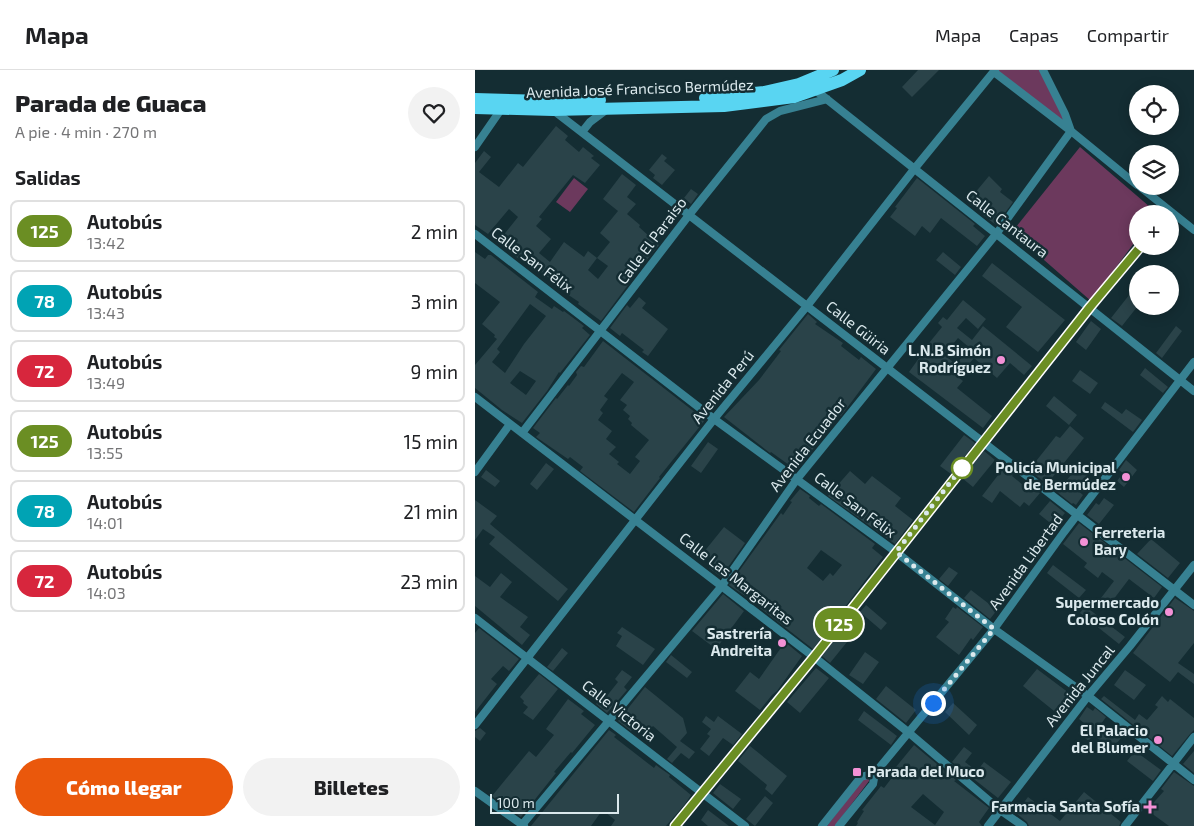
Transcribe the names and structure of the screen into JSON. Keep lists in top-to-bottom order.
{
  "streets": {
    "main road": ["Avenida José Francisco Bermúdez"],
    "street": [
      "Calle Cantaura",
      "Calle El Paraiso",
      "Calle San Félix",
      "Calle Güiria",
      "Avenida Perú",
      "Avenida Ecuador",
      "Avenida Libertad",
      "Calle Las Margaritas",
      "Avenida Juncal",
      "Calle Victoria"
    ]
  },
  "crossings": [
    ["Avenida José Francisco Bermúdez", "Calle Cantaura"],
    ["Avenida José Francisco Bermúdez", "Calle Güiria"],
    ["Calle Cantaura", "Calle El Paraiso"],
    ["Calle Cantaura", "Avenida Perú"],
    ["Calle Cantaura", "Avenida Ecuador"],
    ["Calle Cantaura", "Avenida Libertad"],
    ["Calle El Paraiso", "Calle San Félix"],
    ["Calle El Paraiso", "Calle Güiria"],
    ["Calle El Paraiso", "Calle Las Margaritas"],
    ["Calle San Félix", "Avenida Perú"],
    ["Calle San Félix", "Avenida Ecuador"],
    ["Calle San Félix", "Avenida Libertad"],
    ["Calle San Félix", "Avenida Juncal"],
    ["Calle Güiria", "Avenida Perú"],
    ["Calle Güiria", "Avenida Ecuador"],
    ["Calle Güiria", "Avenida Libertad"],
    ["Calle Güiria", "Avenida Juncal"],
    ["Avenida Perú", "Calle Las Margaritas"],
    ["Avenida Perú", "Calle Victoria"],
    ["Avenida Ecuador", "Calle Las Margaritas"],
    ["Avenida Ecuador", "Calle Victoria"],
    ["Avenida Libertad", "Calle Las Margaritas"],
    ["Calle Las Margaritas", "Avenida Juncal"]
  ],
  "places": {
    "other": [
      "L.N.B Simón Rodríguez",
      "Policía Municipal de Bermúdez",
      "Ferreteria Bary",
      "Supermercado Coloso Colón",
      "Sastrería Andreita",
      "El Palacio del Blumer"
    ],
    "transit": ["Parada del Muco"],
    "health": ["Farmacia Santa Sofía"]
  },
  "lines": ["bus line 125"],
  "scale_bar": "100 m",
  "page": {
    "header": "Mapa",
    "nav": ["Mapa", "Capas", "Compartir"],
    "heading": [
      ["Parada de Guaca", "A pie · 4 min · 270 m"],
      "Salidas"
    ],
    "on_map": "125",
    "map_buttons": ["+", "−"],
    "list": [
      {
        "mark": "125",
        "name": "Autobús",
        "note": "13:42",
        "value": "2 min"
      },
      {
        "mark": "78",
        "name": "Autobús",
        "note": "13:43",
        "value": "3 min"
      },
      {
        "mark": "72",
        "name": "Autobús",
        "note": "13:49",
        "value": "9 min"
      },
      {
        "mark": "125",
        "name": "Autobús",
        "note": "13:55",
        "value": "15 min"
      },
      {
        "mark": "78",
        "name": "Autobús",
        "note": "14:01",
        "value": "21 min"
      },
      {
        "mark": "72",
        "name": "Autobús",
        "note": "14:03",
        "value": "23 min"
      }
    ],
    "buttons": ["Cómo llegar", "Billetes"],
    "scale": "100 m"
  }
}
